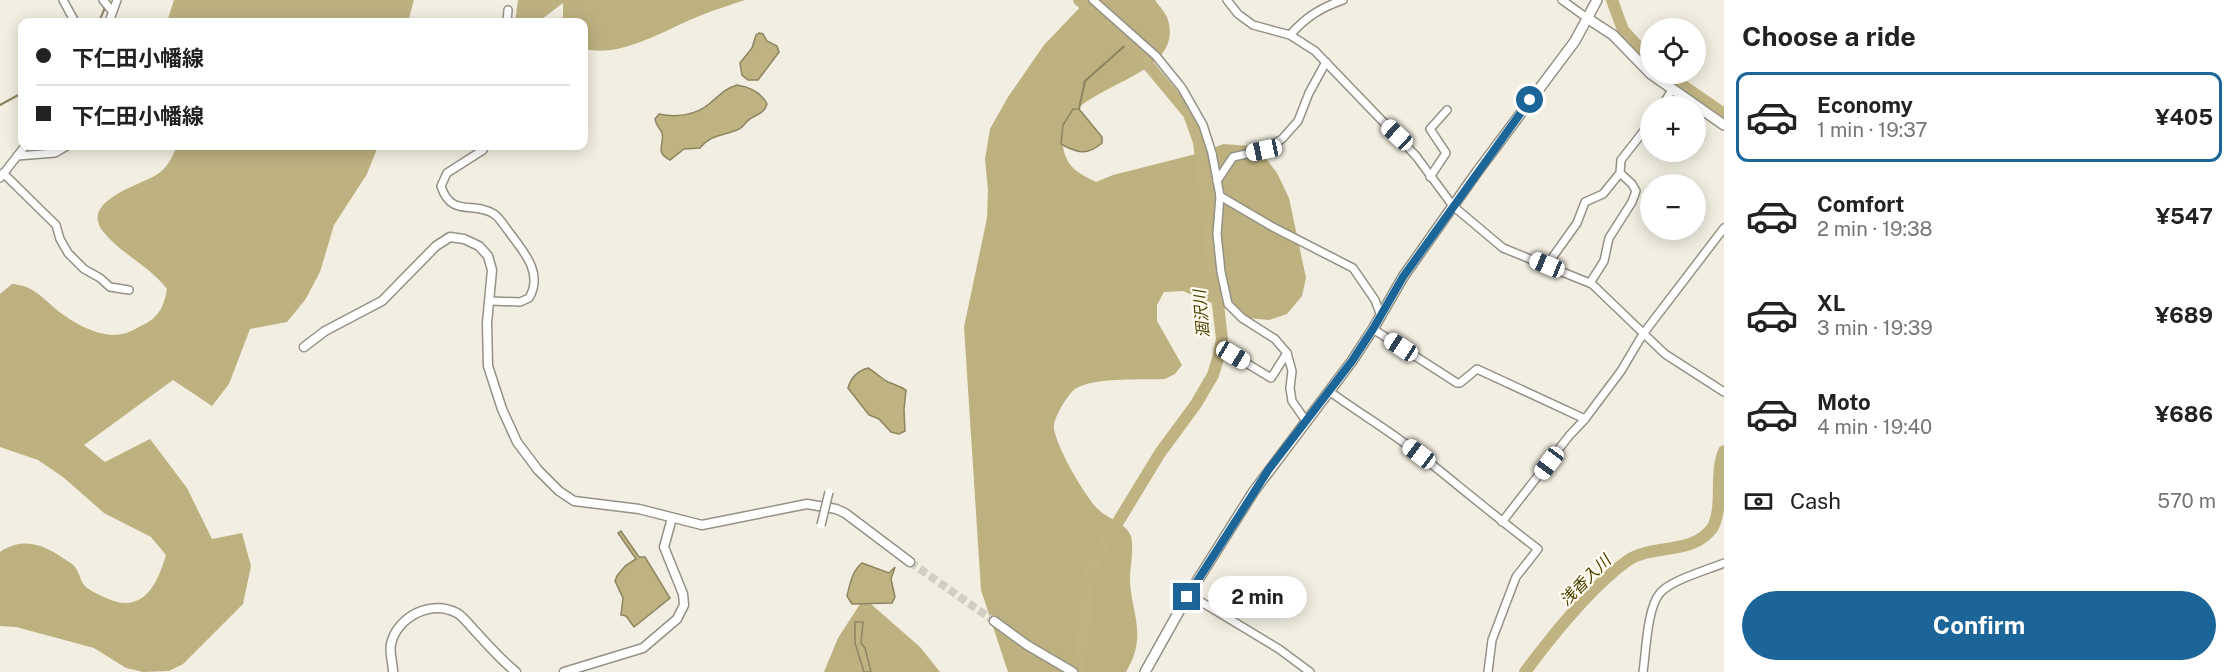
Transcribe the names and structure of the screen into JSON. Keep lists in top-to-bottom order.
{
  "water": ["涸沢川", "浅香入川"],
  "page": {
    "heading": "Choose a ride",
    "map_buttons": ["+", "−"],
    "banner": ["下仁田小幡線", "下仁田小幡線"],
    "list": [
      {
        "name": "Economy",
        "note": "1 min · 19:37",
        "value": "¥405"
      },
      {
        "name": "Comfort",
        "note": "2 min · 19:38",
        "value": "¥547"
      },
      {
        "name": "XL",
        "note": "3 min · 19:39",
        "value": "¥689"
      },
      {
        "name": "Moto",
        "note": "4 min · 19:40",
        "value": "¥686"
      }
    ],
    "pay": ["Cash", "570 m"],
    "bubble": "2 min",
    "buttons": "Confirm"
  }
}
